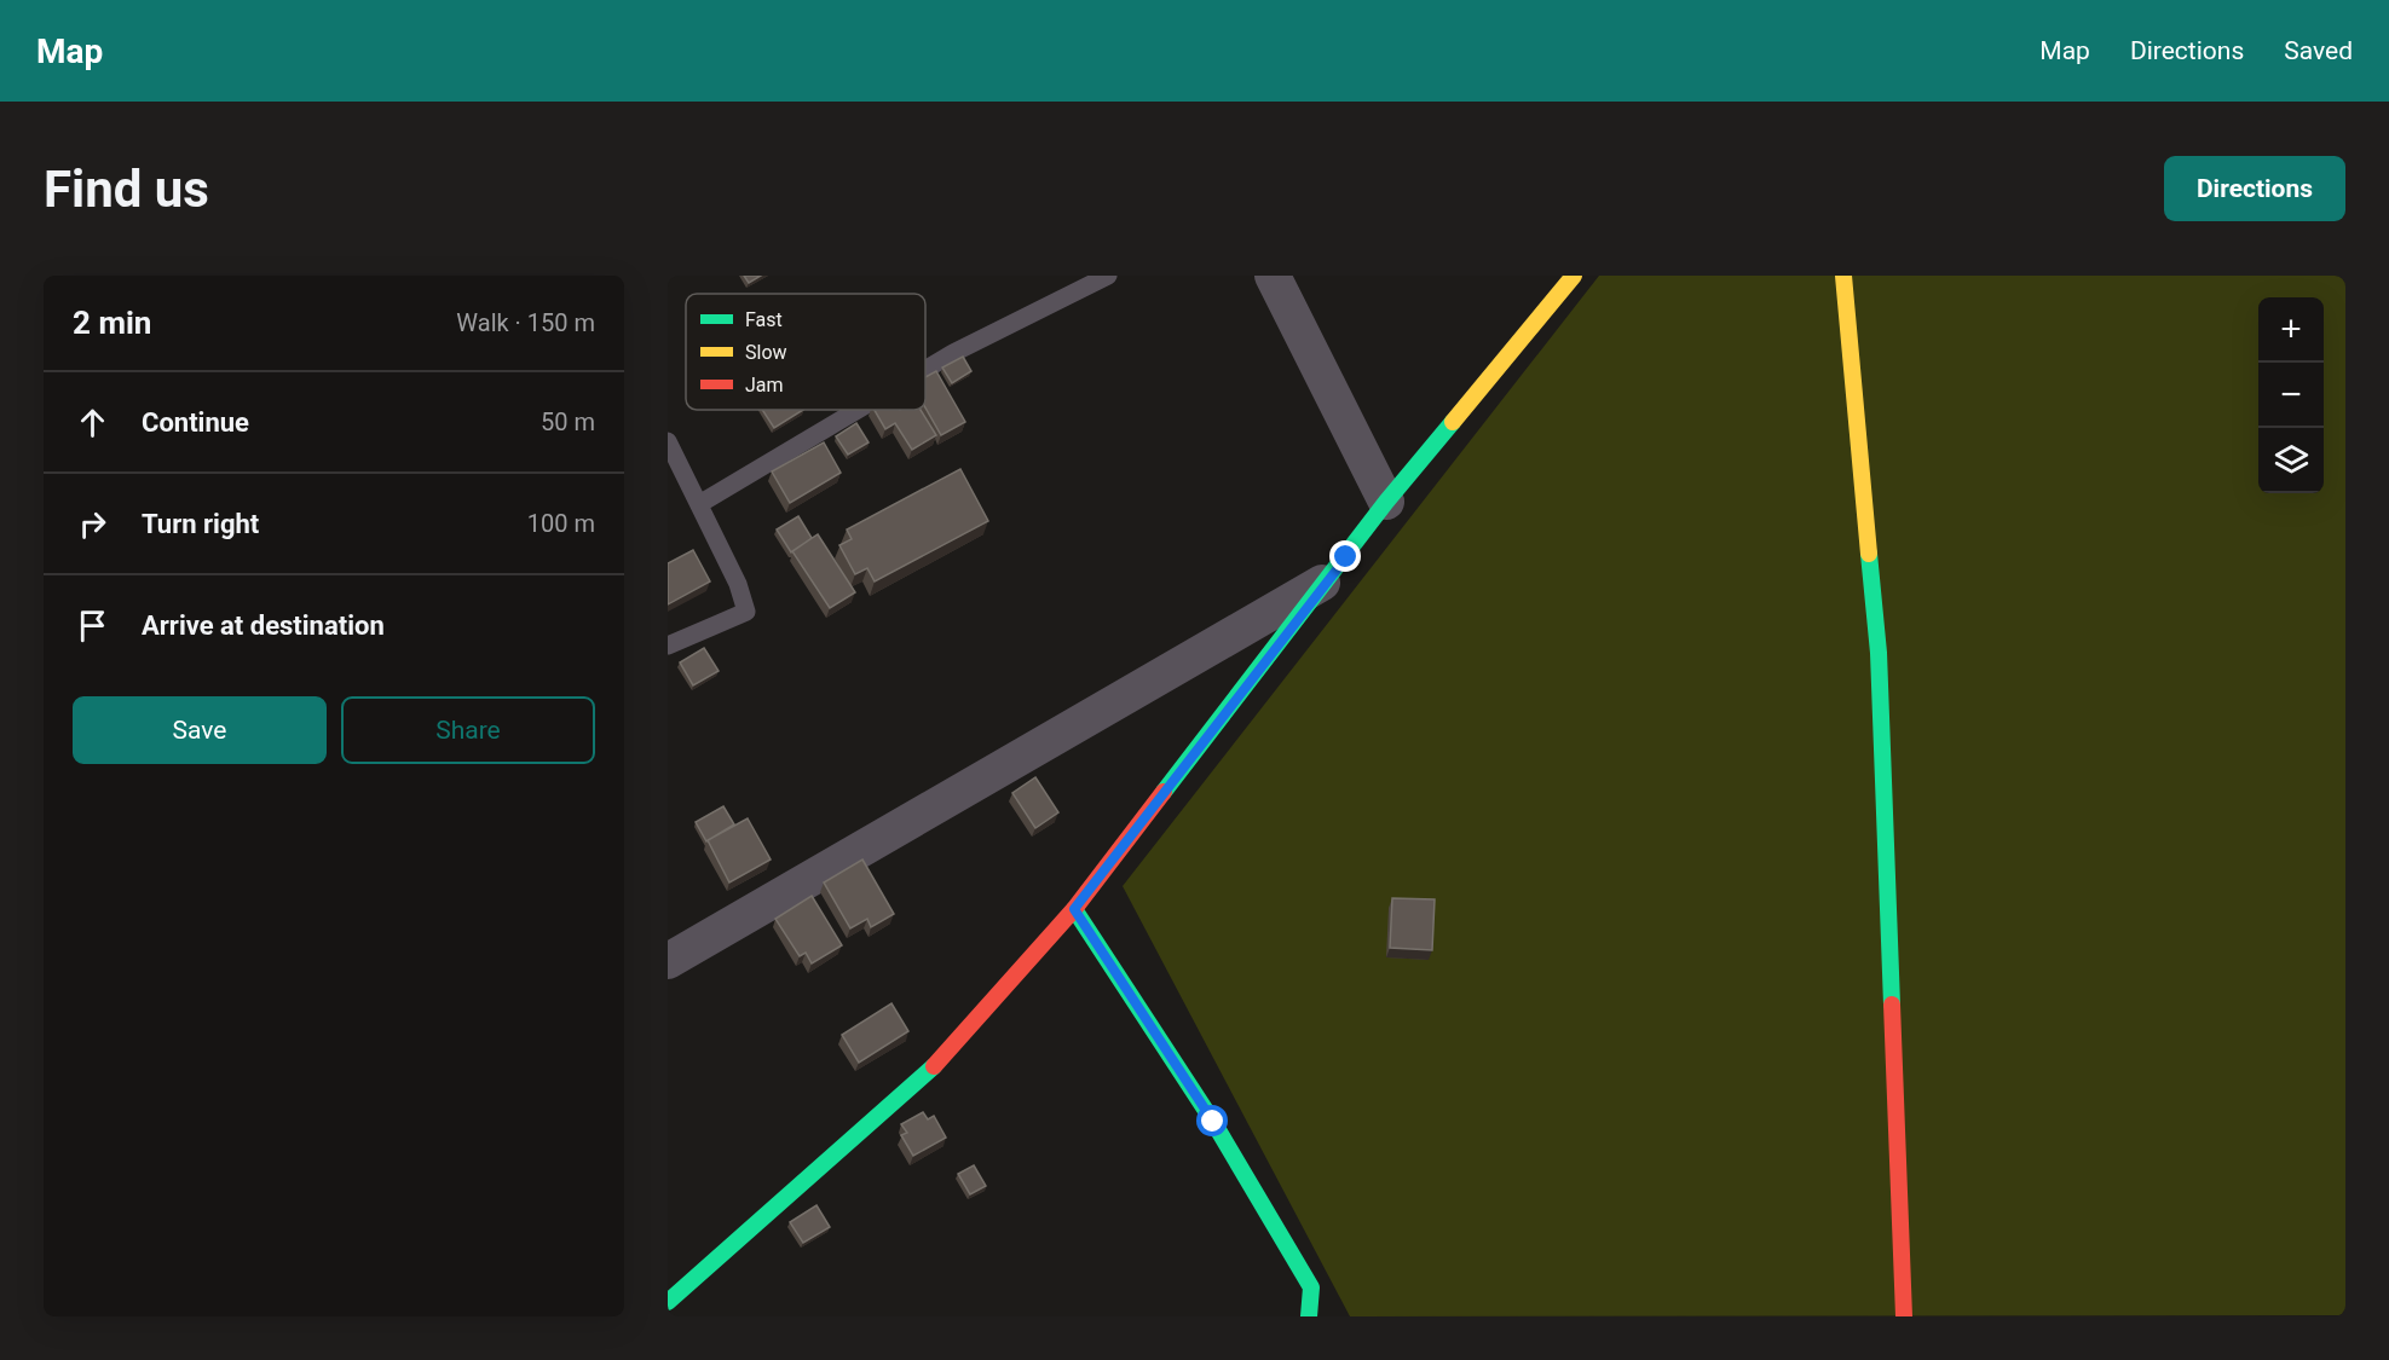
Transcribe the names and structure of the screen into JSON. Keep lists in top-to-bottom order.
{
  "legend": ["Fast", "Slow", "Jam"],
  "page": {
    "header": "Map",
    "nav": ["Map", "Directions", "Saved"],
    "buttons": [
      "Directions",
      ["Save", "Share"]
    ],
    "title": "Find us",
    "heading": ["2 min", "Walk · 150 m"],
    "map_buttons": ["+", "−"],
    "list": [
      ["Continue", "50 m"],
      ["Turn right", "100 m"],
      "Arrive at destination"
    ]
  }
}
